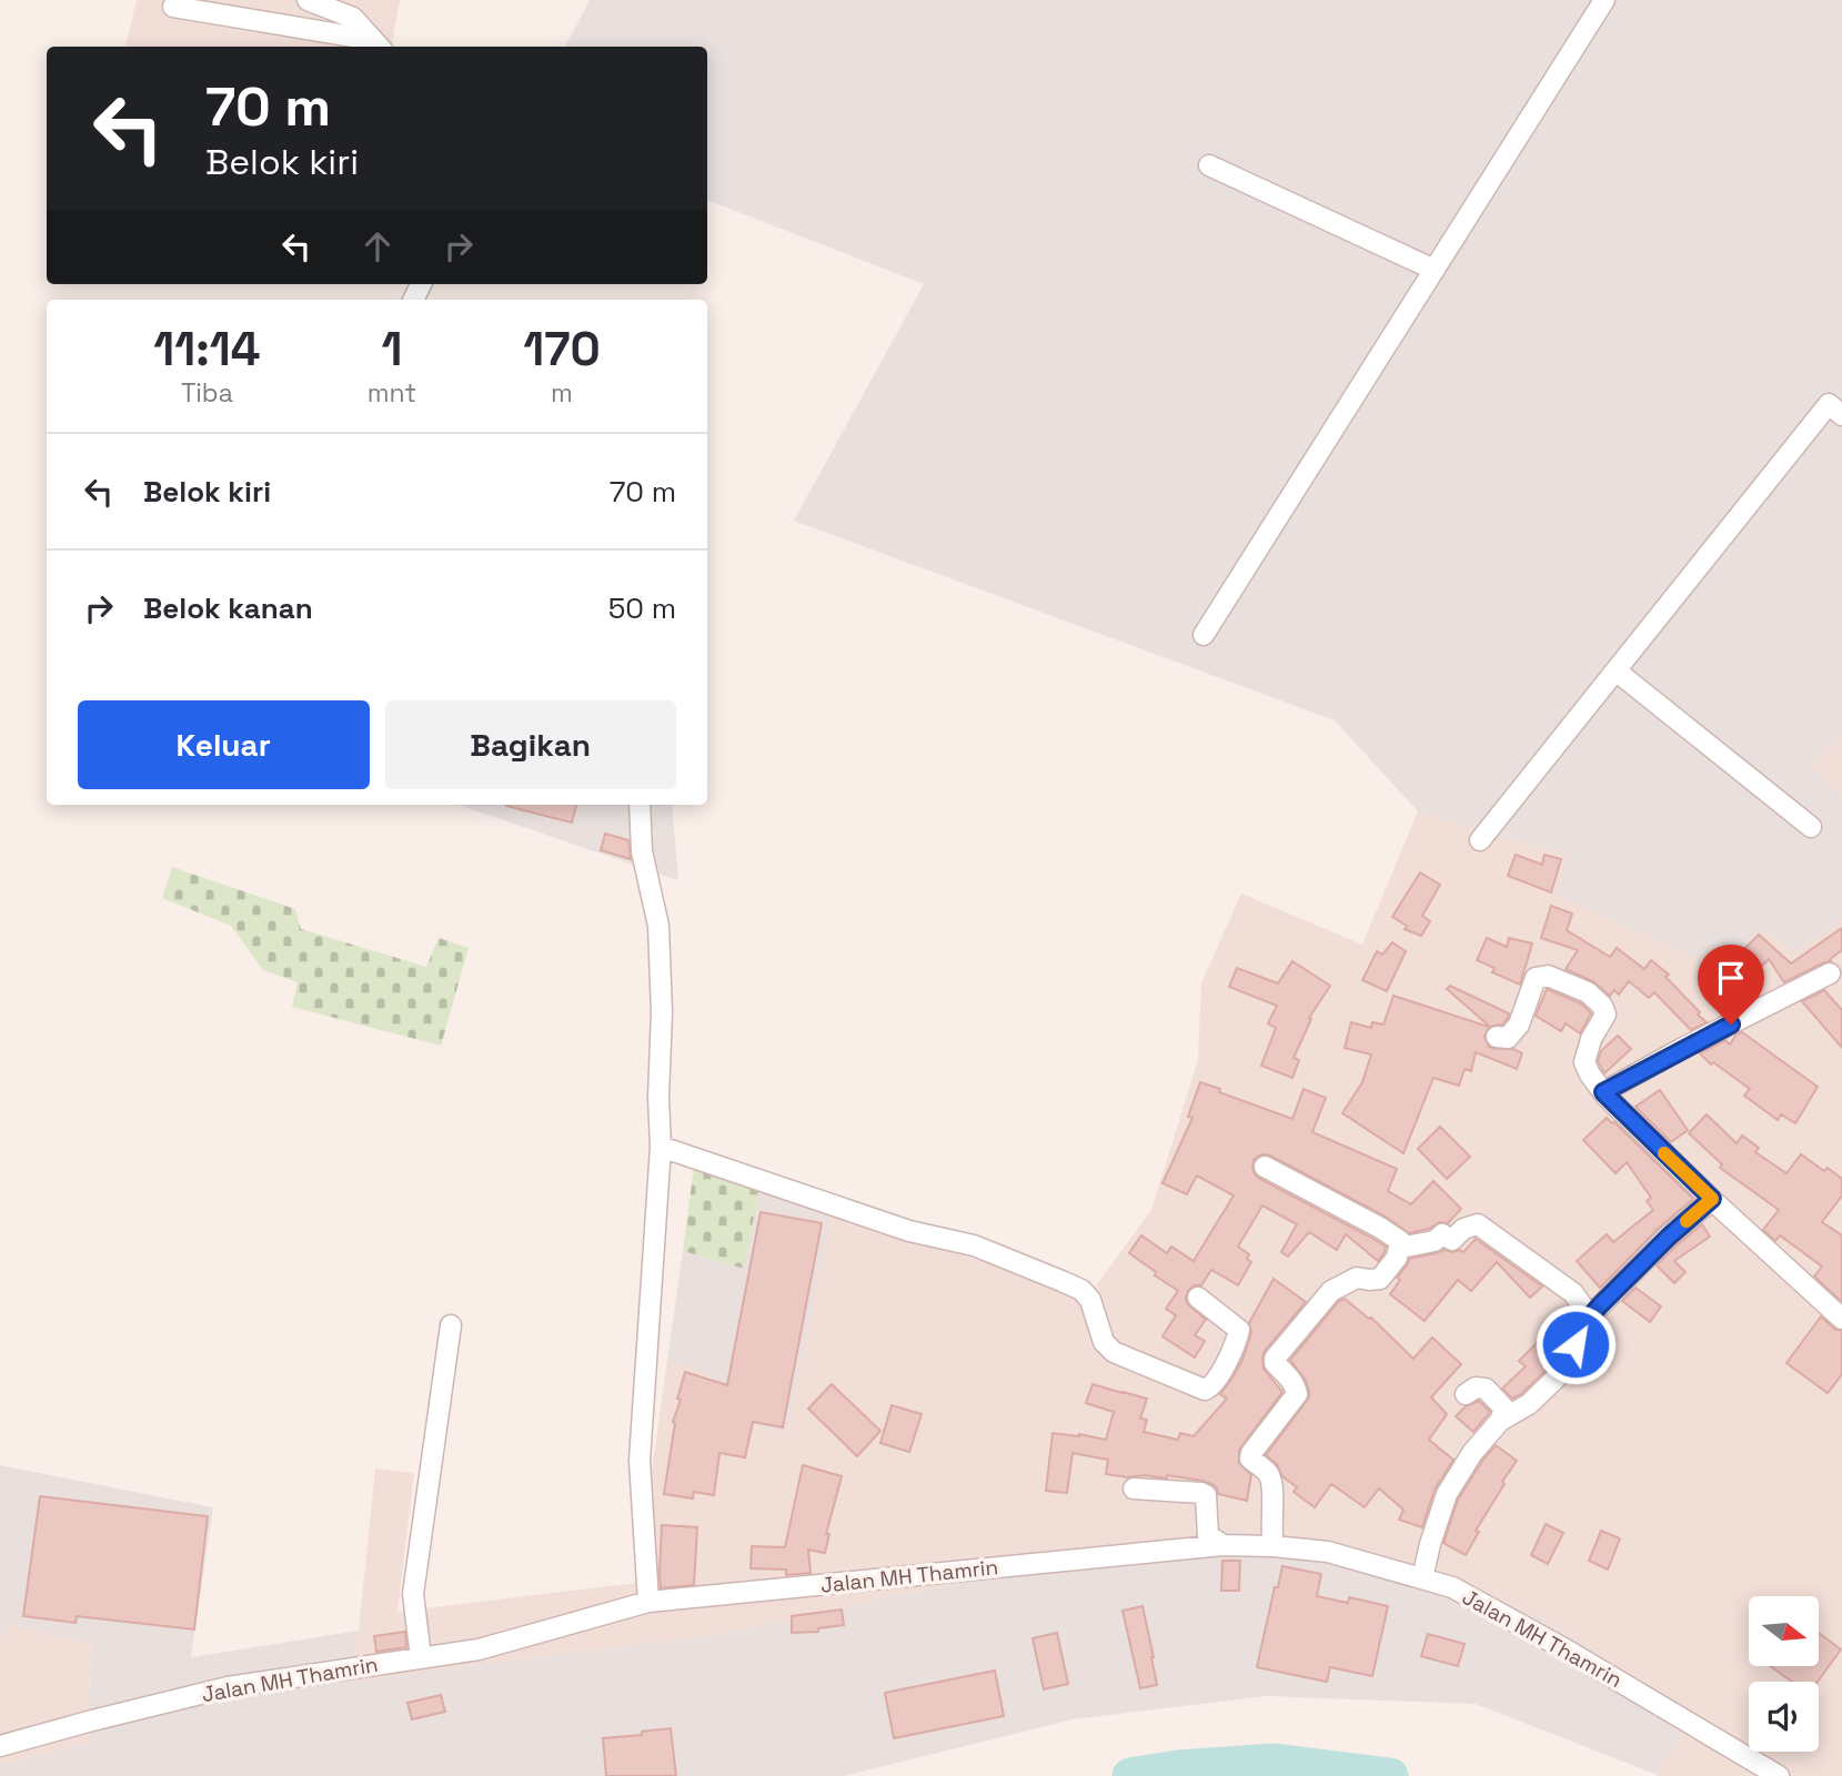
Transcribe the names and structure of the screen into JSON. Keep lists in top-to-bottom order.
{
  "streets": {
    "street": ["Jalan MH Thamrin"]
  },
  "north": "right",
  "page": {
    "turn": ["70 m", "Belok kiri"],
    "eta": [
      "11:14",
      "Tiba",
      "1",
      "mnt",
      "170",
      "m"
    ],
    "list": [
      {
        "name": "Belok kiri",
        "value": "70 m"
      },
      {
        "name": "Belok kanan",
        "value": "50 m"
      }
    ],
    "buttons": ["Keluar", "Bagikan"]
  }
}
